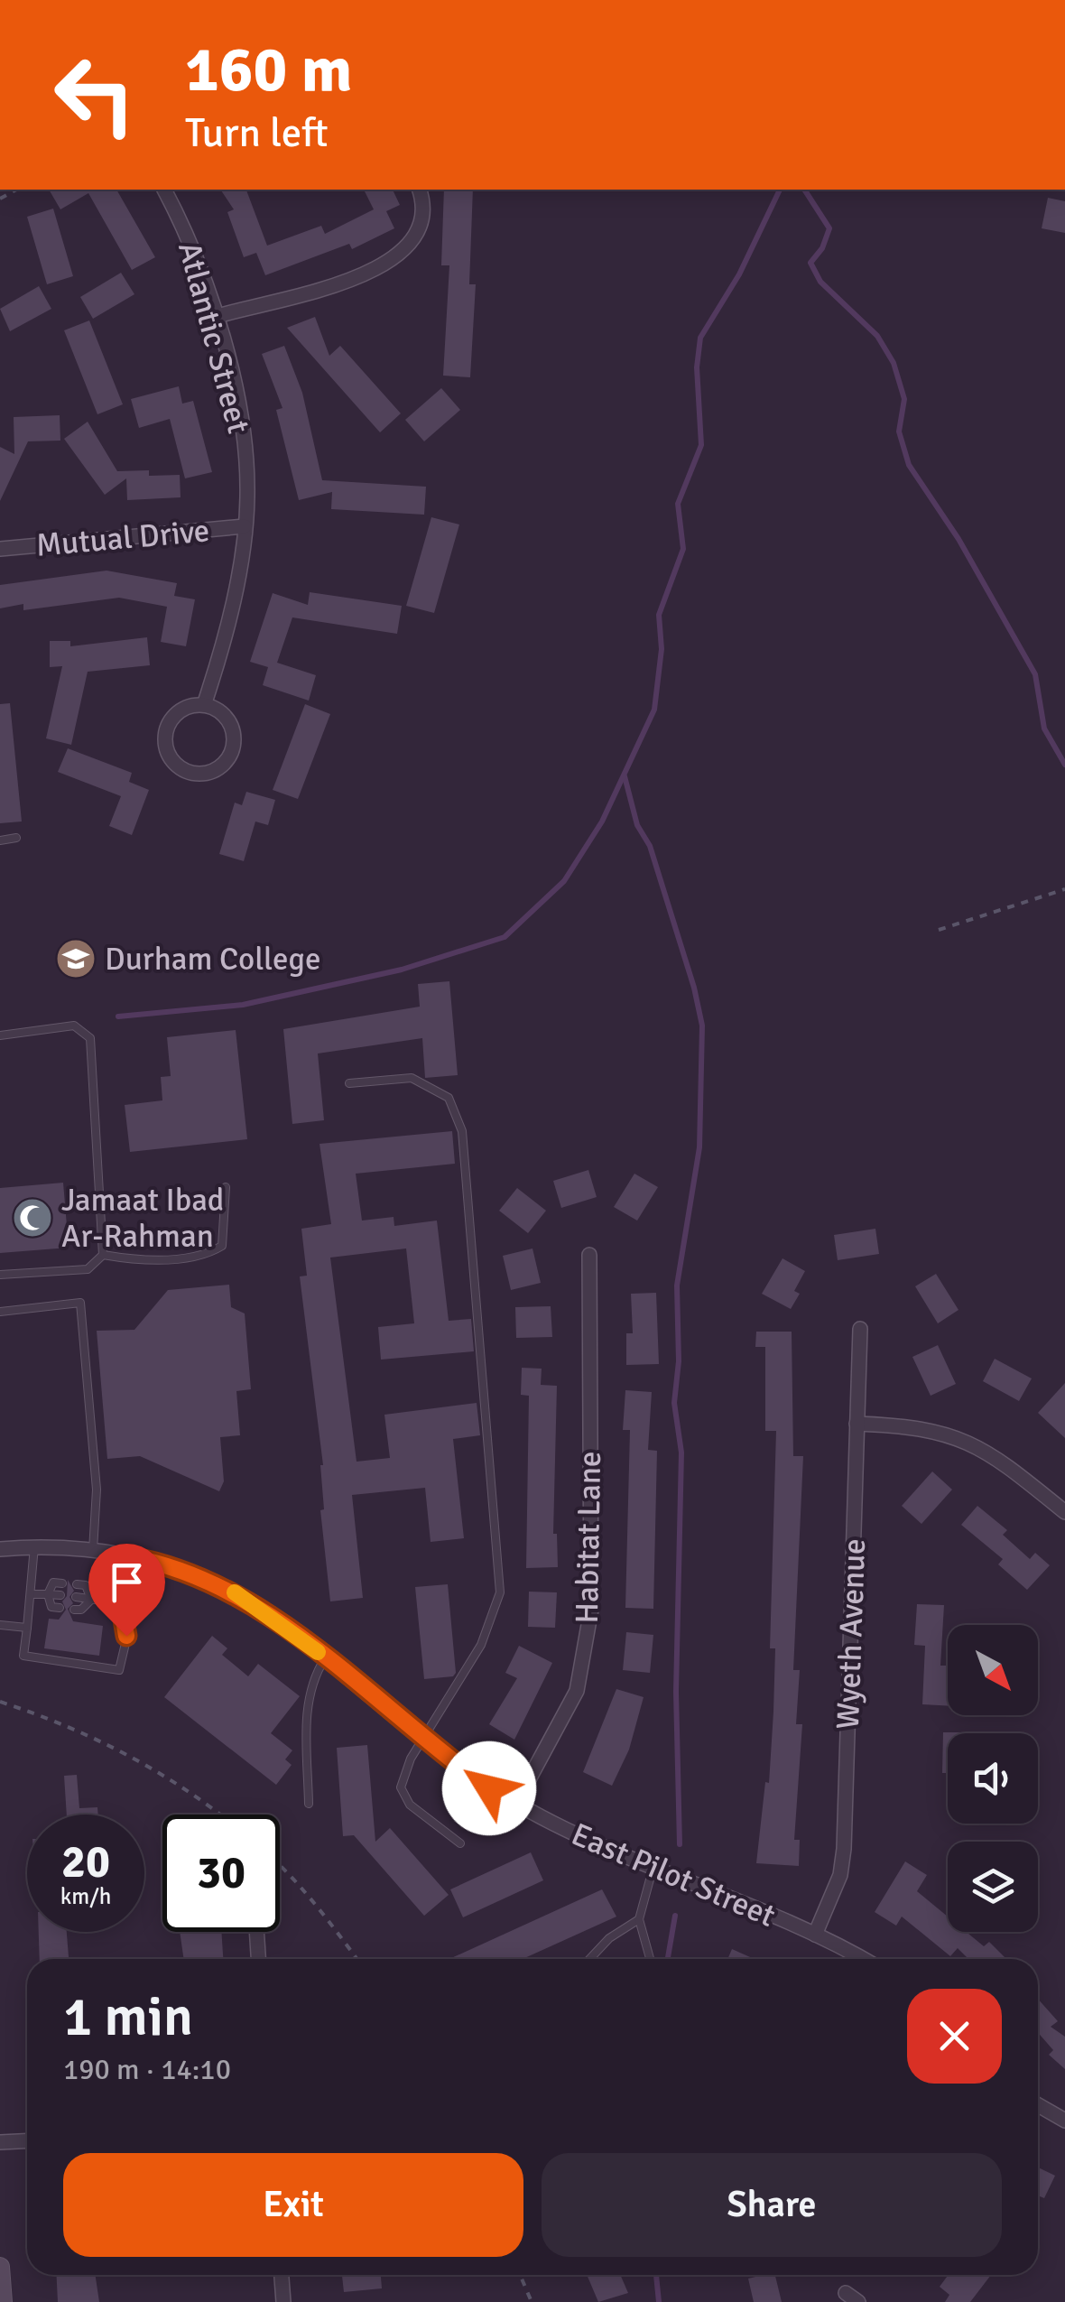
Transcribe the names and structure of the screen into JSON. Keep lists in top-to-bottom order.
{
  "streets": {
    "street": [
      "Atlantic Street",
      "Mutual Drive",
      "Habitat Lane",
      "Wyeth Avenue",
      "East Pilot Street"
    ]
  },
  "crossings": [
    ["Atlantic Street", "Mutual Drive"],
    ["Habitat Lane", "East Pilot Street"],
    ["Wyeth Avenue", "East Pilot Street"]
  ],
  "places": {
    "school or university": ["Durham College"],
    "mosque": ["Jamaat Ibad Ar-Rahman"]
  },
  "north": "bottom right",
  "page": {
    "turn": ["160 m", "Turn left"],
    "speed": "20 km/h",
    "limit": "30",
    "heading": ["1 min", "190 m · 14:10"],
    "buttons": ["Exit", "Share"]
  }
}
